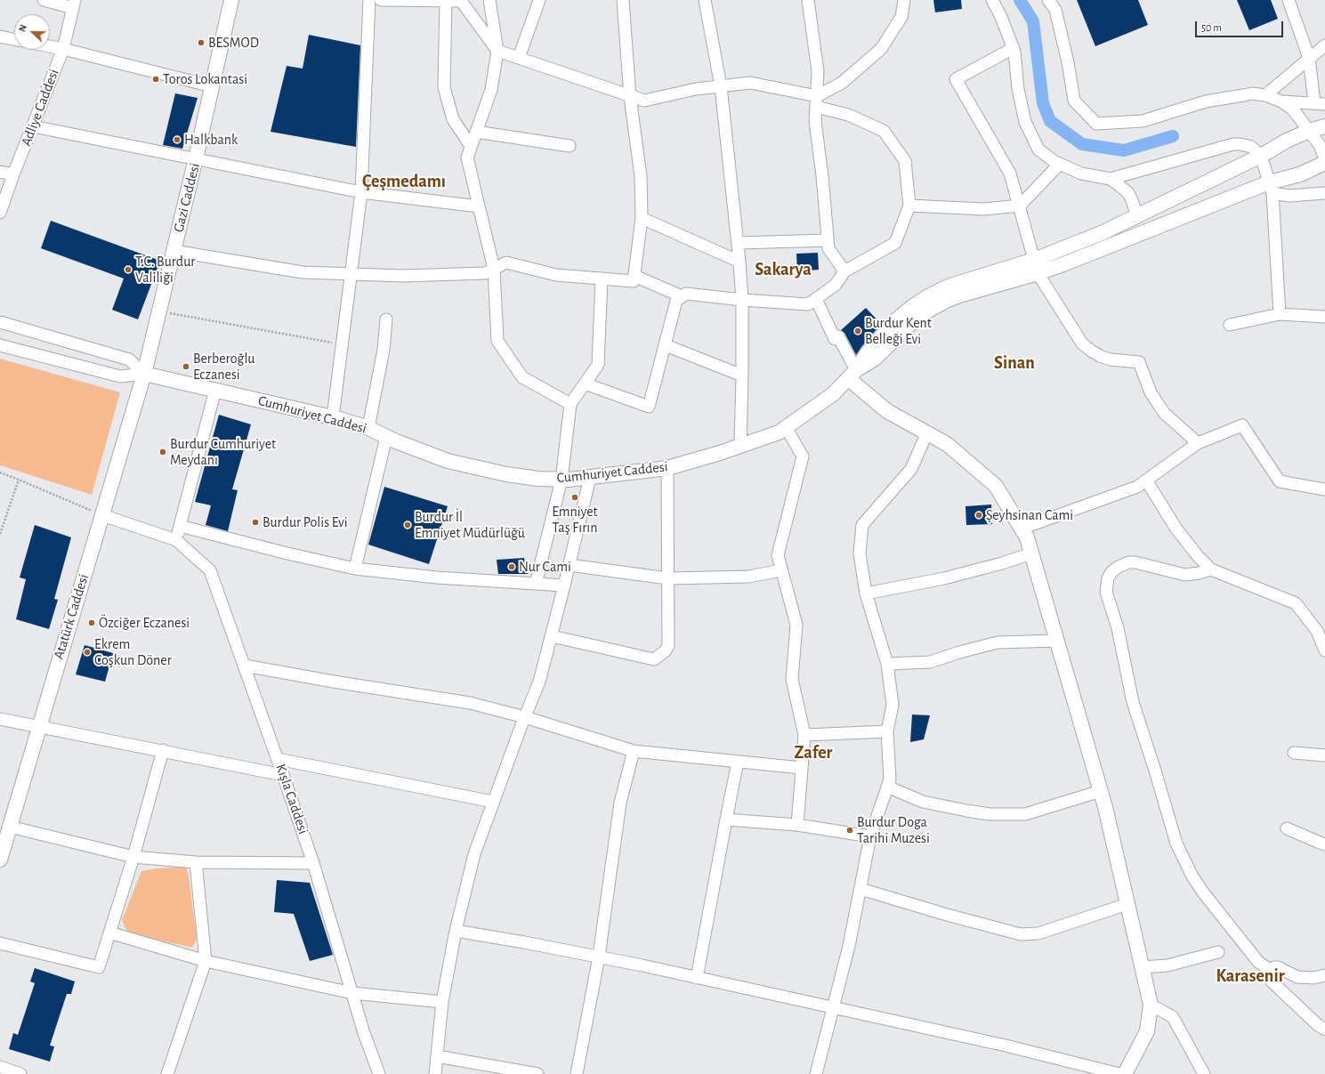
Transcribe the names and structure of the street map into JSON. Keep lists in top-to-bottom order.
{
  "streets": {
    "main road": ["Gazi Caddesi", "Cumhuriyet Caddesi", "Atatürk Caddesi"],
    "street": ["Adliye Caddesi", "Kışla Caddesi"]
  },
  "crossings": [
    ["Gazi Caddesi", "Cumhuriyet Caddesi"],
    ["Gazi Caddesi", "Atatürk Caddesi"],
    ["Cumhuriyet Caddesi", "Atatürk Caddesi"]
  ],
  "districts": [
    "Çeşmedamı",
    "Sakarya",
    "Sinan",
    "Zafer",
    "Karasenir"
  ],
  "places": [
    "BESMOD",
    "Toros Lokantasi",
    "Halkbank",
    "T.C. Burdur Valiliği",
    "Burdur Kent Belleği Evi",
    "Berberoğlu Eczanesi",
    "Burdur Cumhuriyet Meydanı",
    "Emniyet Taş Fırın",
    "Şeyhsinan Cami",
    "Burdur Polis Evi",
    "Burdur İl Emniyet Müdürlüğü",
    "Nur Cami",
    "Özciğer Eczanesi",
    "Ekrem Coşkun Döner",
    "Burdur Doga Tarihi Muzesi"
  ],
  "scale_bar": "50 m",
  "north": "left"
}
